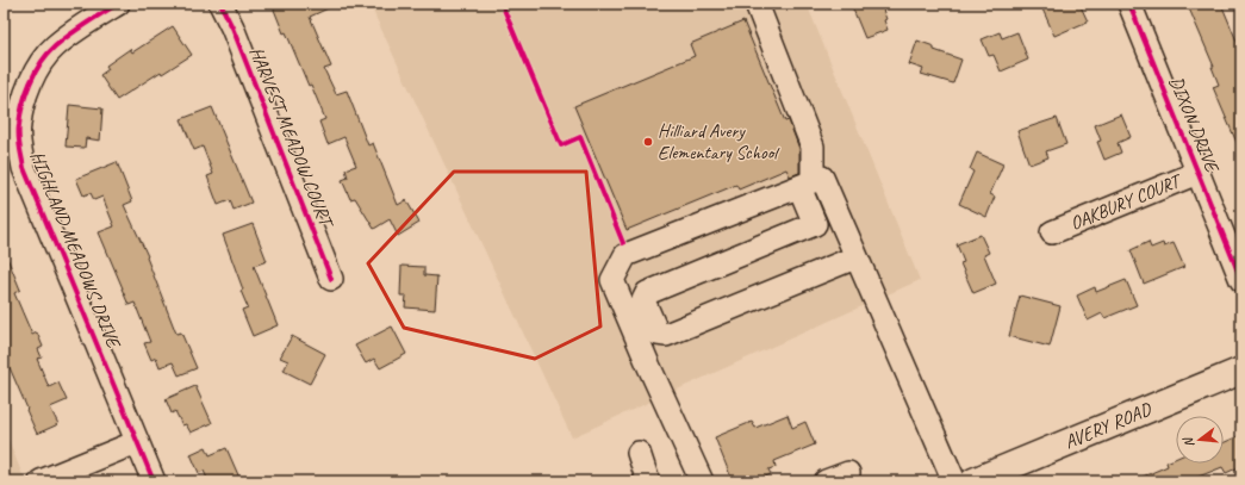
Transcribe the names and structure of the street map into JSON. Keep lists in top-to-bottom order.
{
  "streets": {
    "main road": ["AVERY ROAD"],
    "street": [
      "DIXON DRIVE",
      "HARVEST MEADOW COURT",
      "OAKBURY COURT",
      "HIGHLAND MEADOWS DRIVE"
    ]
  },
  "crossings": [
    ["DIXON DRIVE", "OAKBURY COURT"]
  ],
  "places": ["Hilliard Avery Elementary School"],
  "north": "left"
}
